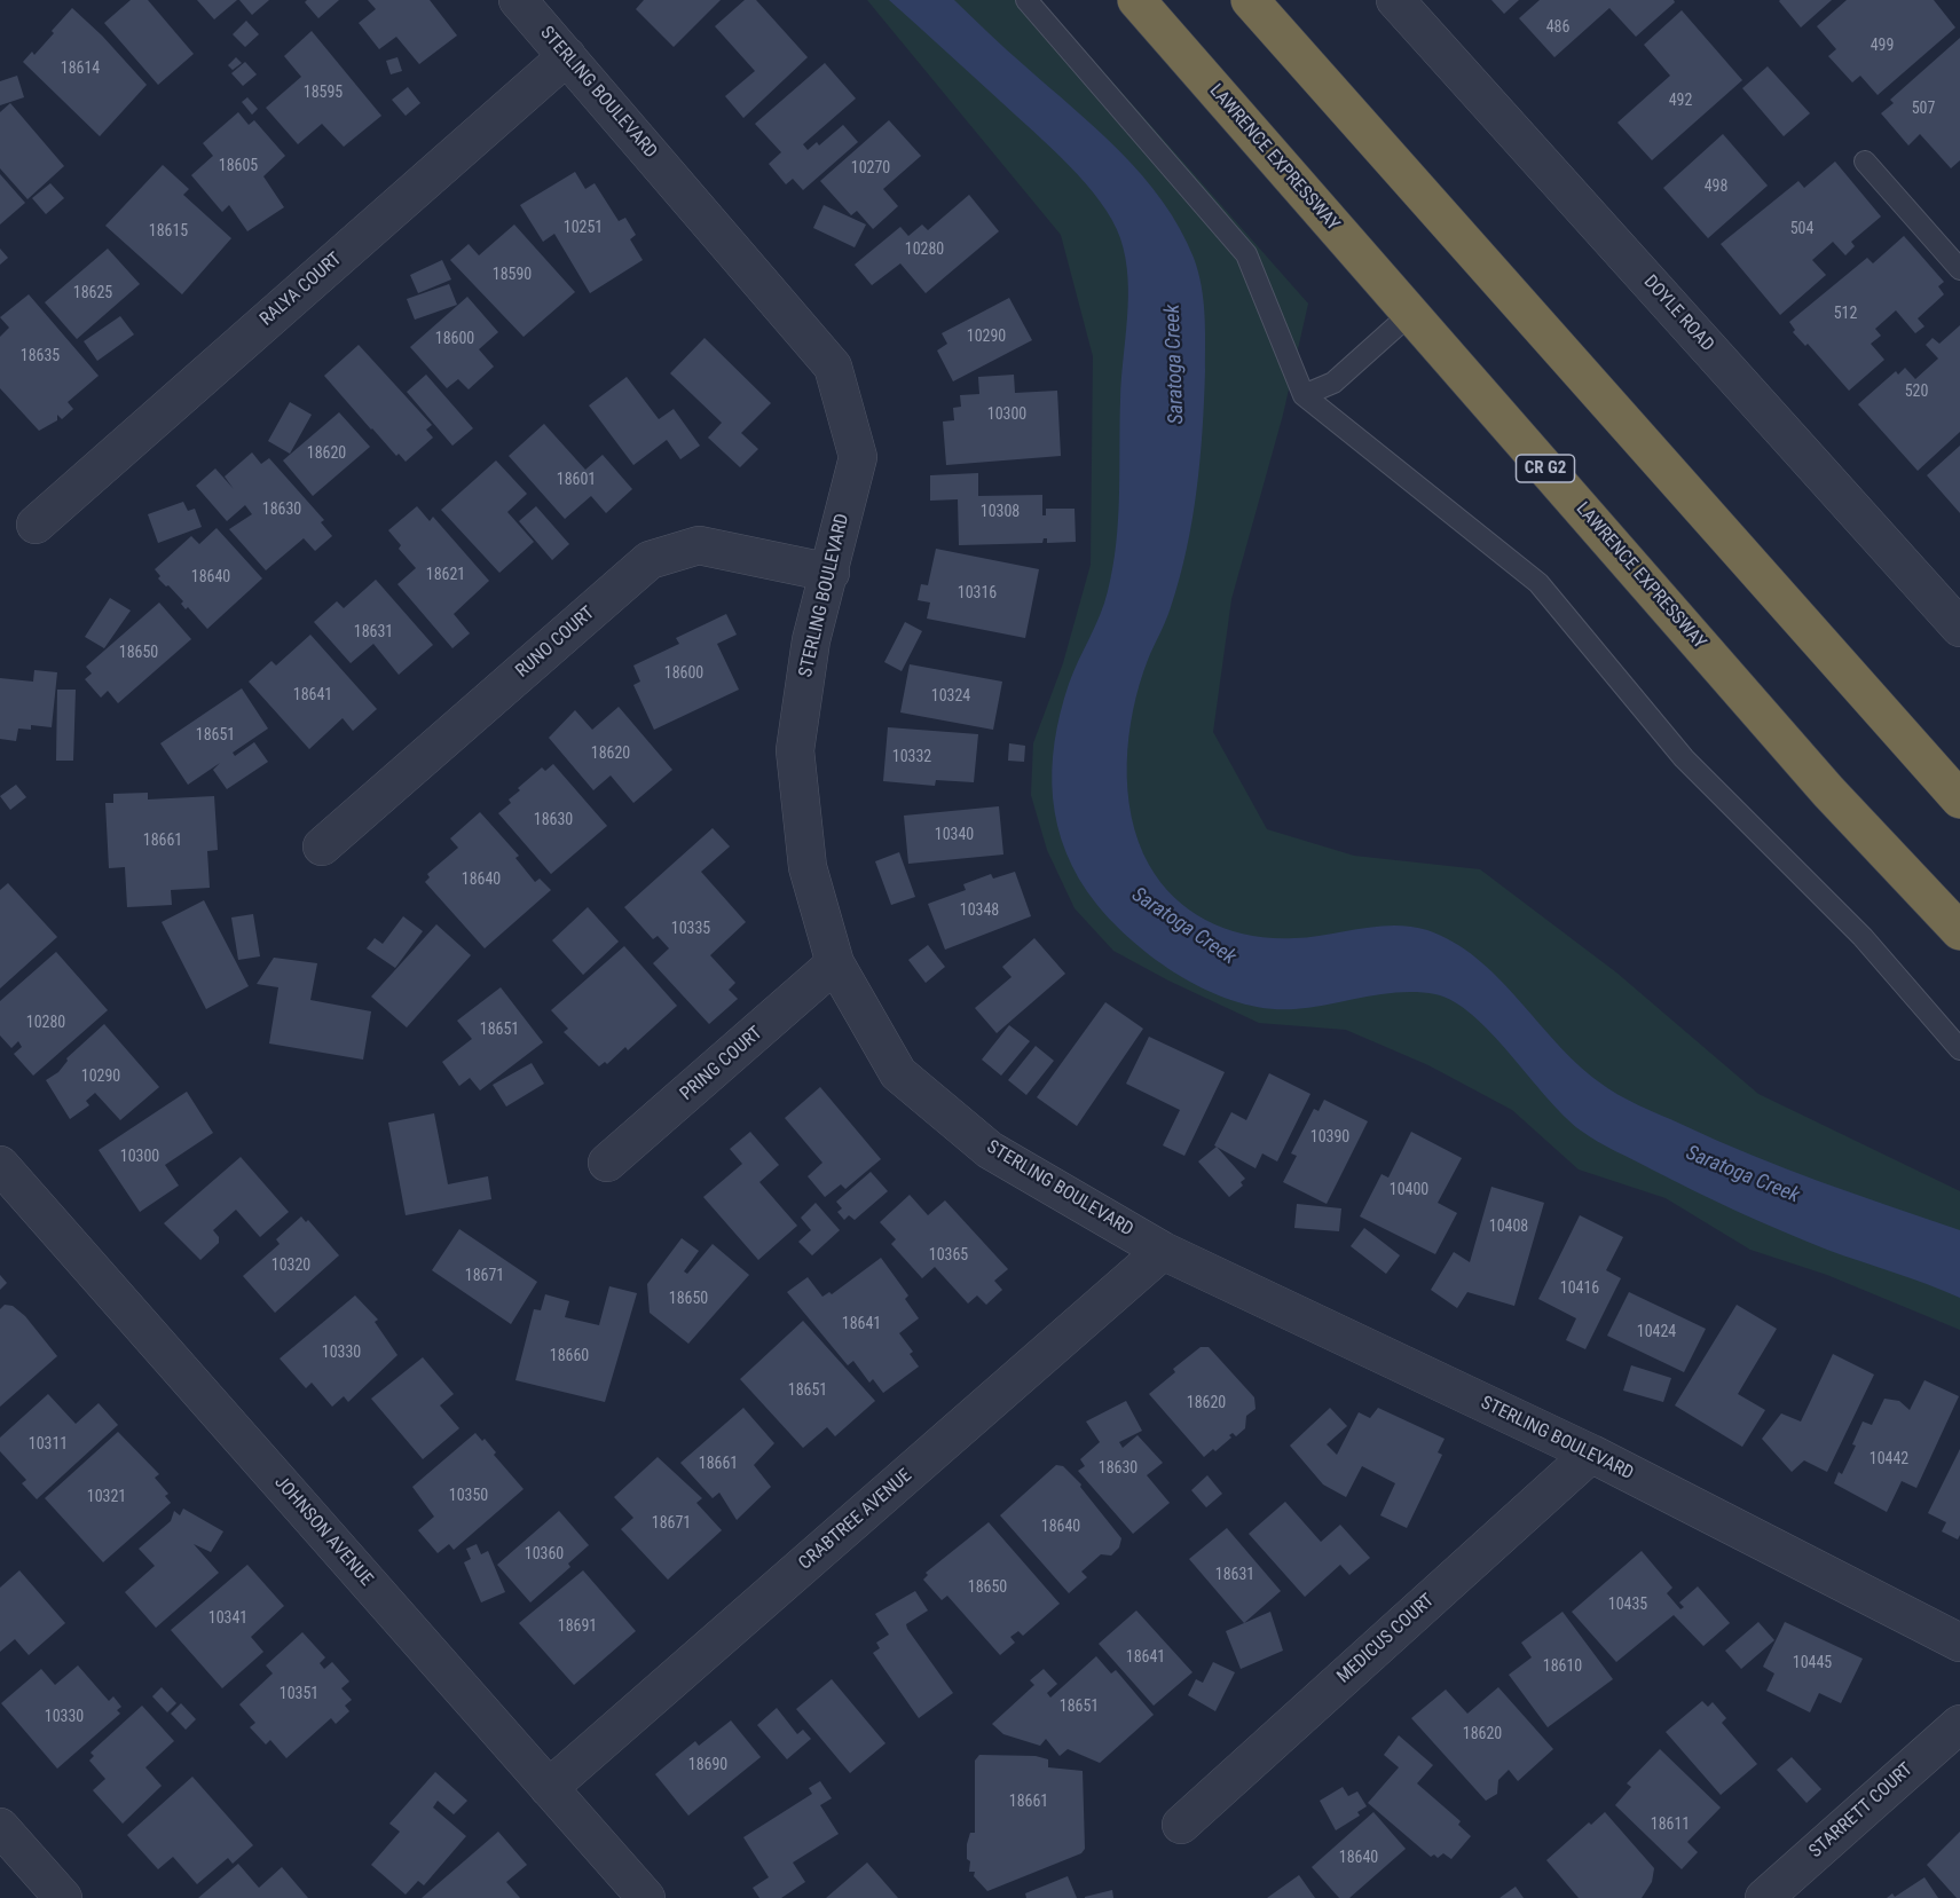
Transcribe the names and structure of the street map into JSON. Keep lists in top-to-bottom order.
{
  "streets": {
    "highway": ["LAWRENCE EXPRESSWAY", "CR G2"],
    "street": [
      "STERLING BOULEVARD",
      "RALYA COURT",
      "DOYLE ROAD",
      "RUNO COURT",
      "PRING COURT",
      "CRABTREE AVENUE",
      "JOHNSON AVENUE",
      "MEDICUS COURT",
      "STARRETT COURT"
    ]
  },
  "crossings": [
    ["STERLING BOULEVARD", "RALYA COURT"],
    ["STERLING BOULEVARD", "RUNO COURT"],
    ["STERLING BOULEVARD", "PRING COURT"],
    ["STERLING BOULEVARD", "CRABTREE AVENUE"],
    ["STERLING BOULEVARD", "MEDICUS COURT"],
    ["CRABTREE AVENUE", "JOHNSON AVENUE"]
  ],
  "water": ["Saratoga Creek"],
  "house_numbers": [
    "486",
    "499",
    "18614",
    "18595",
    "492",
    "507",
    "18605",
    "10270",
    "498",
    "10251",
    "504",
    "18615",
    "10280",
    "18590",
    "18625",
    "512",
    "10290",
    "18600",
    "18635",
    "520",
    "10300",
    "18620",
    "18601",
    "18630",
    "10308",
    "18621",
    "18640",
    "10316",
    "18631",
    "18650",
    "18600",
    "18641",
    "10324",
    "18651",
    "18620",
    "10332",
    "18630",
    "10340",
    "18661",
    "18640",
    "10348",
    "10335",
    "10280",
    "18651",
    "10290",
    "10390",
    "10300",
    "10400",
    "10408",
    "10365",
    "10320",
    "18671",
    "10416",
    "18650",
    "18641",
    "10424",
    "10330",
    "18660",
    "18651",
    "18620",
    "10311",
    "10442",
    "18661",
    "18630",
    "10350",
    "10321",
    "18671",
    "18640",
    "10360",
    "18631",
    "18650",
    "10435",
    "10341",
    "18691",
    "18641",
    "10445",
    "18610",
    "10351",
    "18651",
    "10330",
    "18620",
    "18690",
    "18661",
    "18611",
    "18640"
  ]
}
